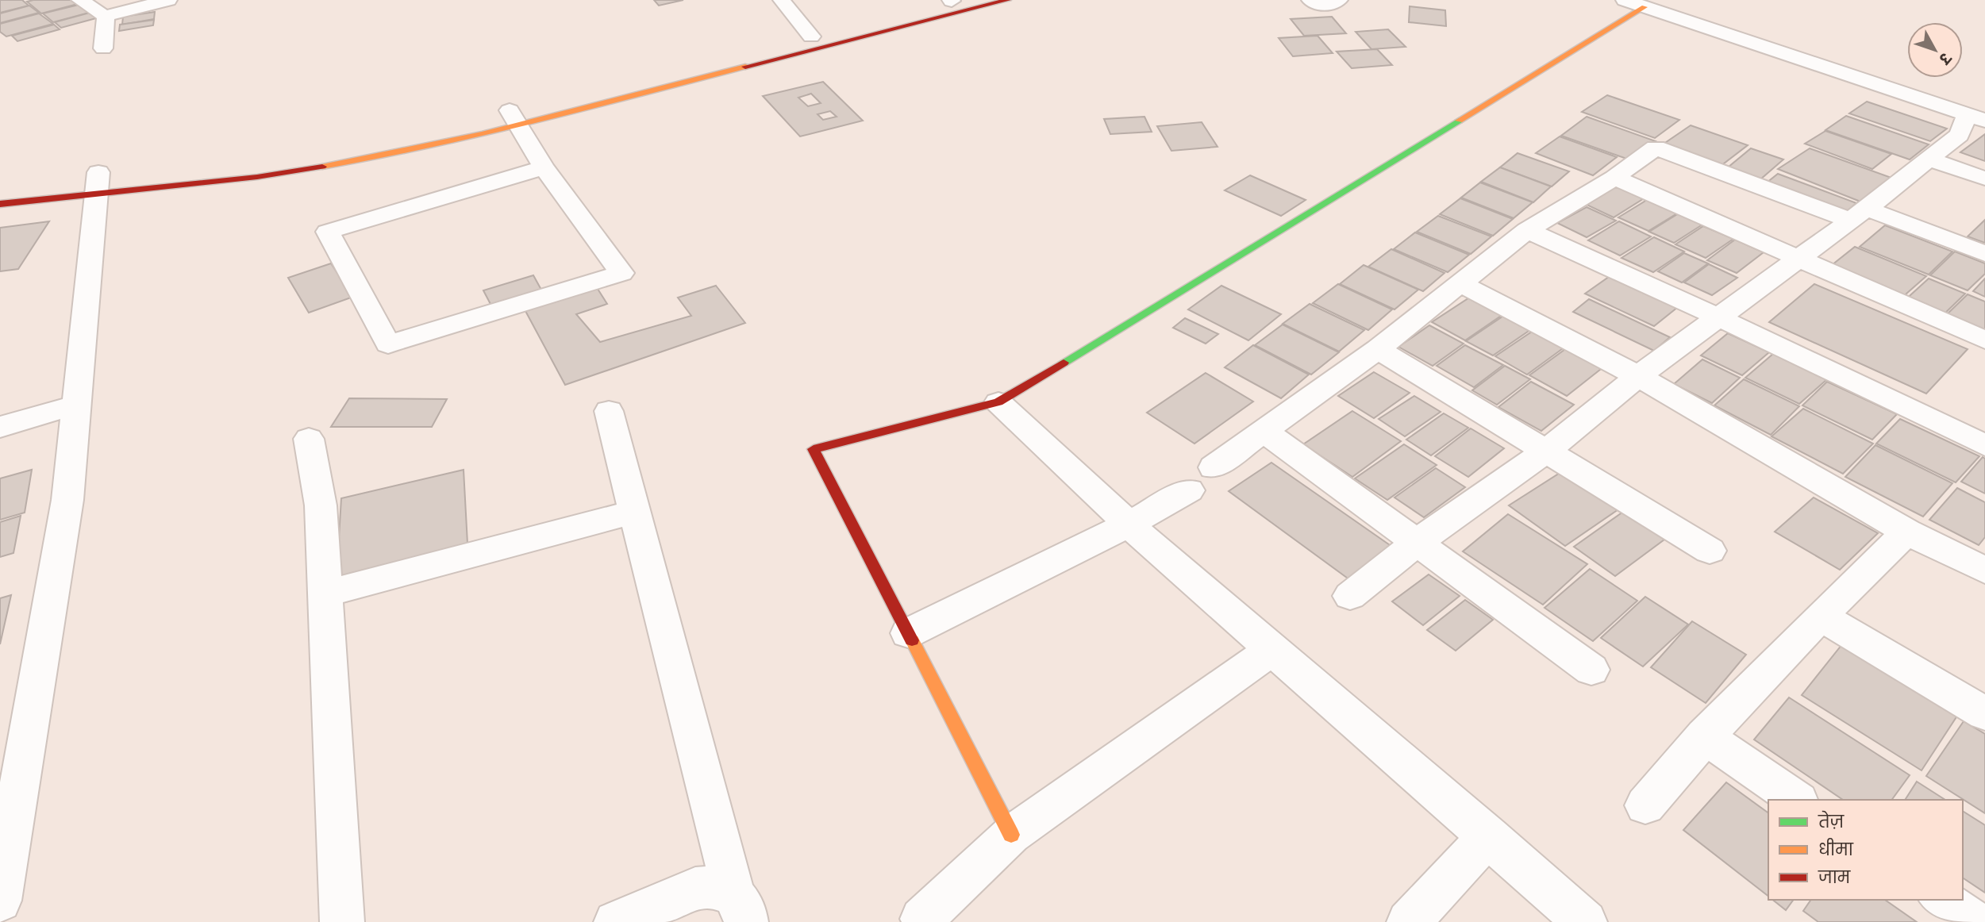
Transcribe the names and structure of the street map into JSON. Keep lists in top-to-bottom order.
{
  "legend": ["तेज़", "धीमा", "जाम"],
  "north": "bottom right"
}
